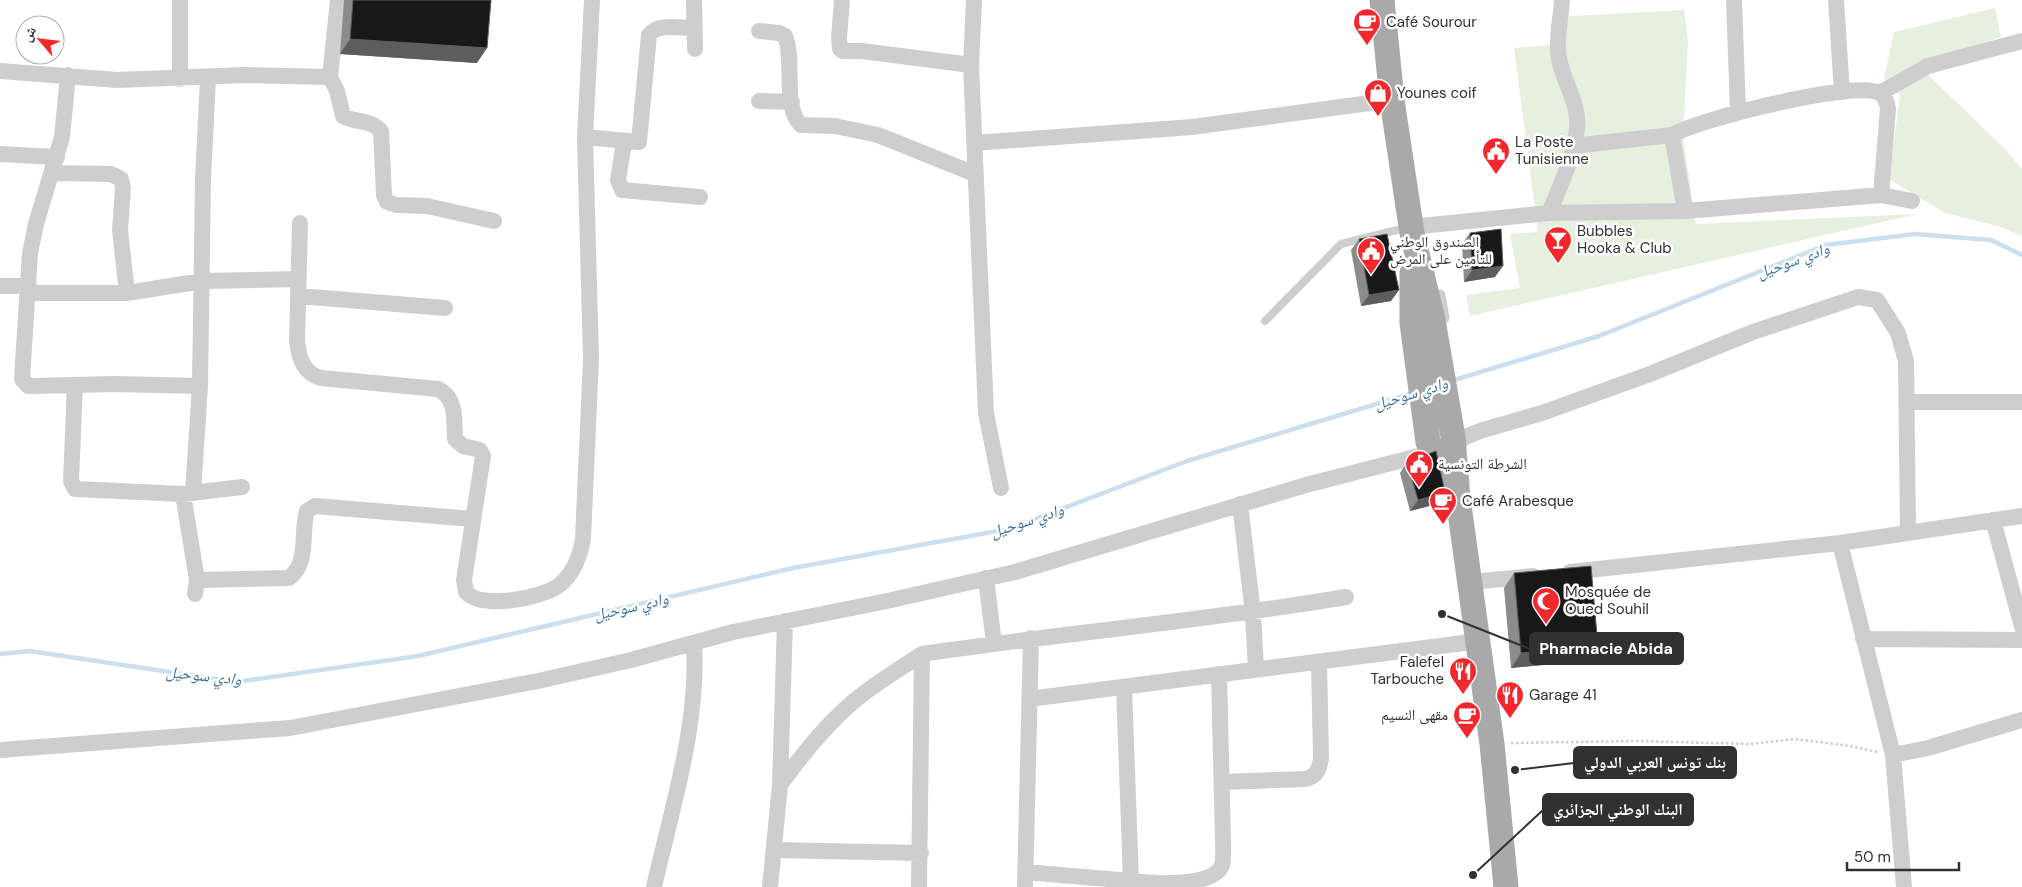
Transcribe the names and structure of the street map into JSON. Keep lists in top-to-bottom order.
{
  "water": ["وادي سوحيل"],
  "places": {
    "cafe": ["Café Sourour", "Café Arabesque", "مقهى النسيم"],
    "shop": ["Younes coif"],
    "public building": ["La Poste Tunisienne", "الصندوق الوطني للتأمين على المرض", "الشرطة التونسية"],
    "bar": ["Bubbles Hooka & Club"],
    "other": ["Pharmacie Abida", "بنك تونس العربي الدولي", "البنك الوطني الجزائري"],
    "mosque": ["Mosquée de Oued Souhil"],
    "restaurant": ["Falefel Tarbouche", "Garage 41"]
  },
  "scale_bar": "50 m",
  "north": "top left"
}
